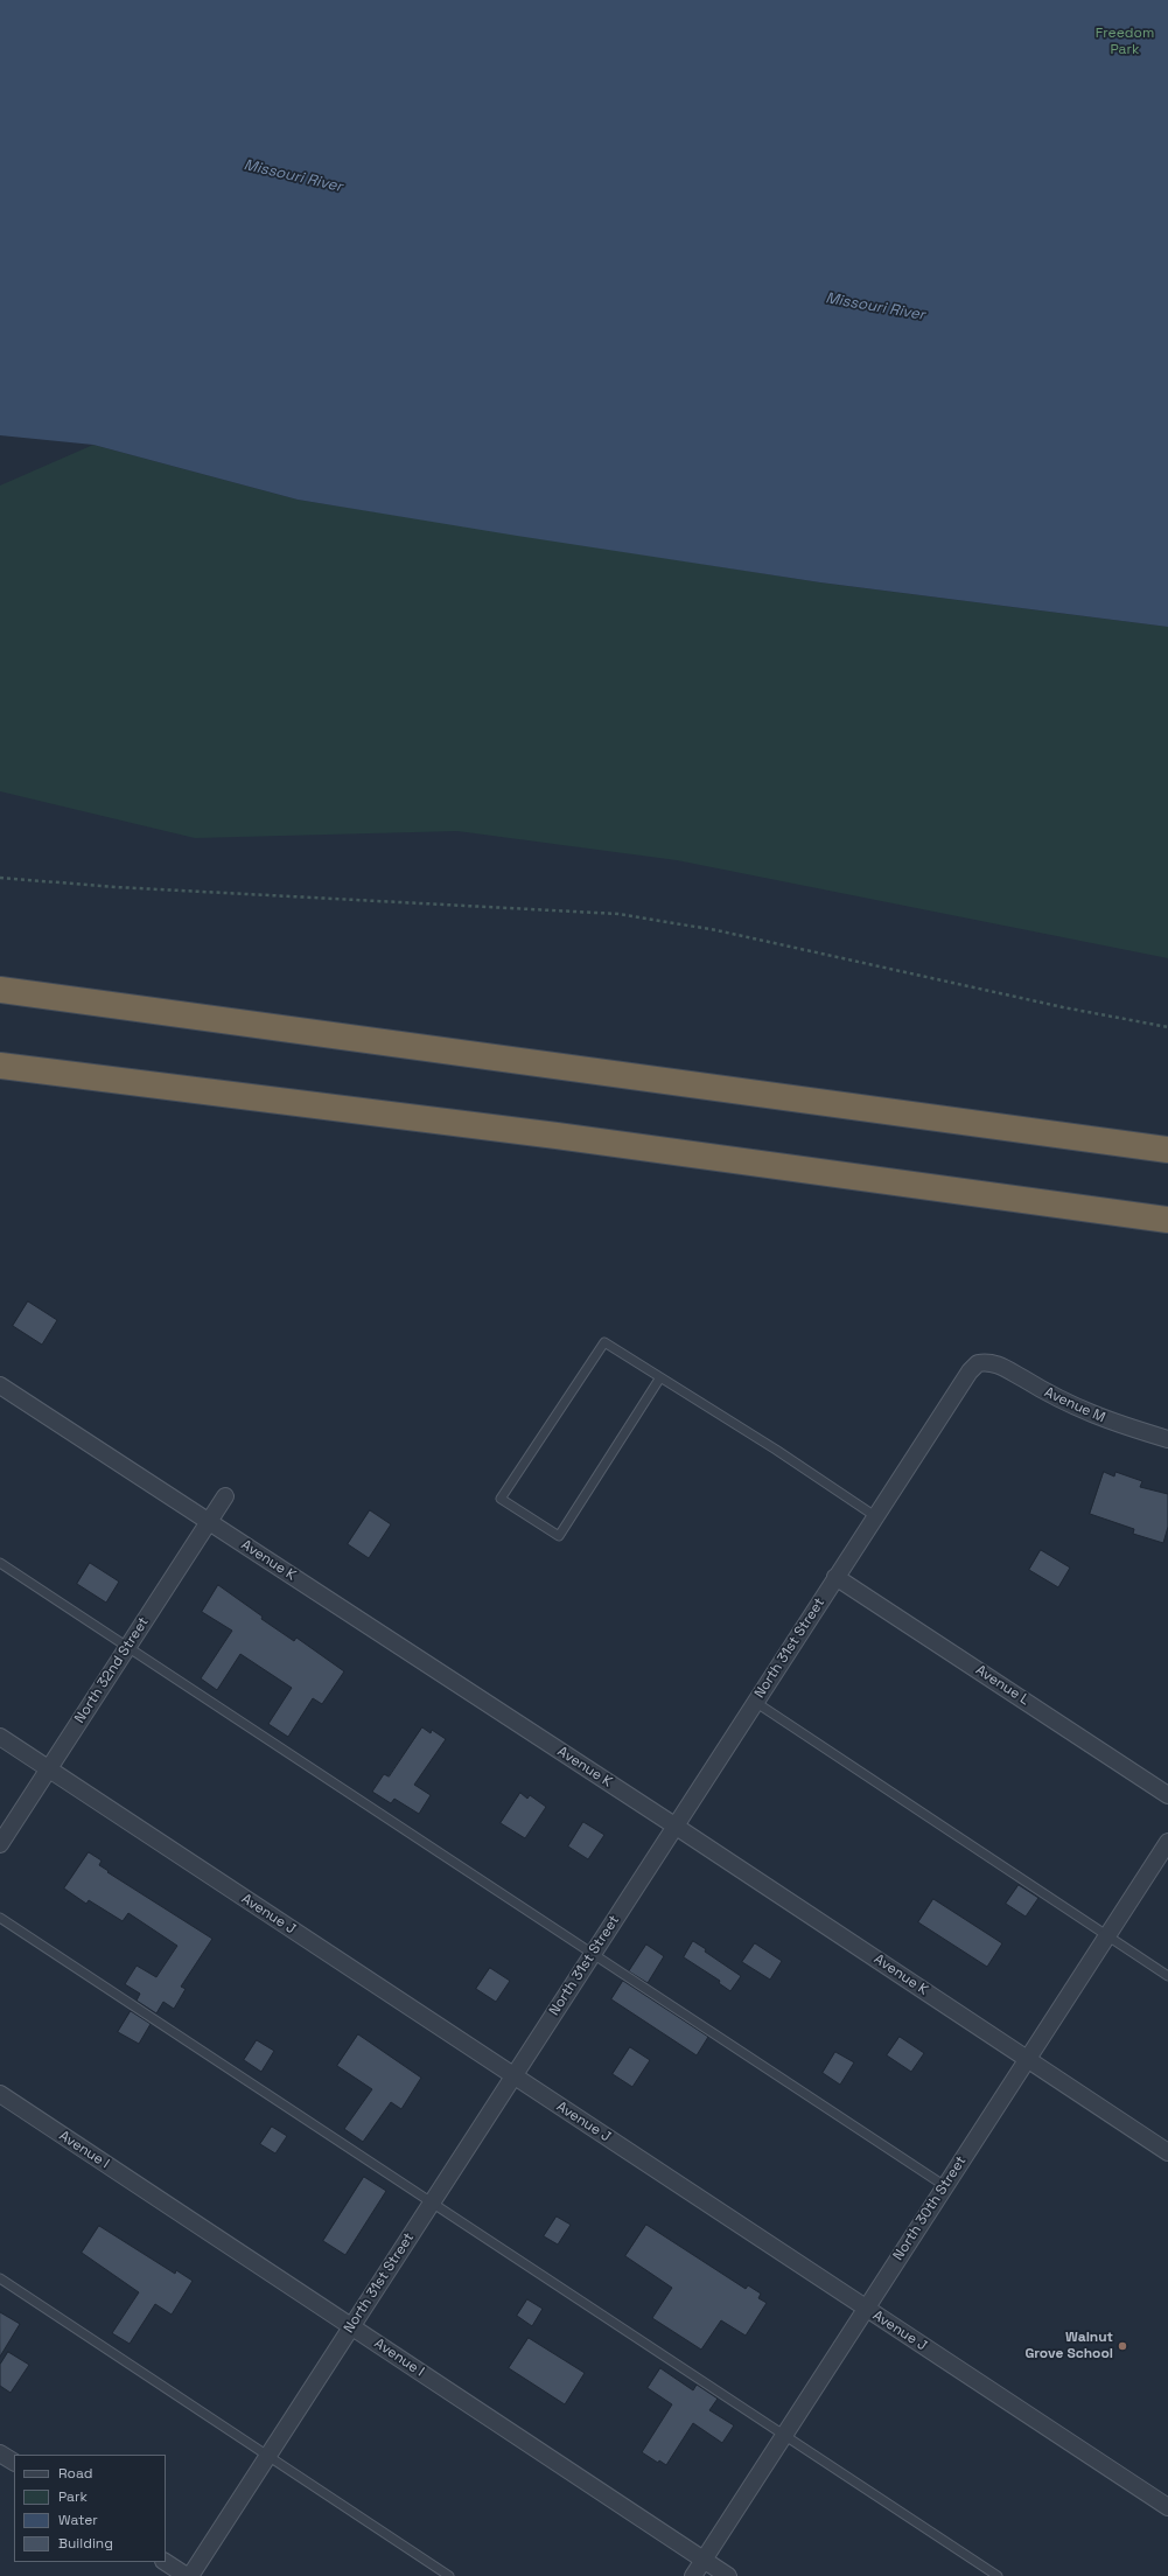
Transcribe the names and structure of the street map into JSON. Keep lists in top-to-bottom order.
{
  "streets": {
    "street": [
      "Avenue M",
      "Avenue K",
      "North 31st Street",
      "North 32nd Street",
      "Avenue L",
      "Avenue J",
      "Avenue I",
      "North 30th Street"
    ]
  },
  "crossings": [
    ["Avenue M", "North 31st Street"],
    ["Avenue K", "North 31st Street"],
    ["Avenue K", "North 32nd Street"],
    ["Avenue K", "North 30th Street"],
    ["North 31st Street", "Avenue L"],
    ["North 31st Street", "Avenue J"],
    ["North 31st Street", "Avenue I"],
    ["North 32nd Street", "Avenue J"],
    ["Avenue J", "North 30th Street"],
    ["Avenue I", "North 30th Street"]
  ],
  "water": ["Missouri River"],
  "parks": ["Freedom Park"],
  "places": ["Walnut Grove School"],
  "legend": [
    "Road",
    "Park",
    "Water",
    "Building"
  ]
}
